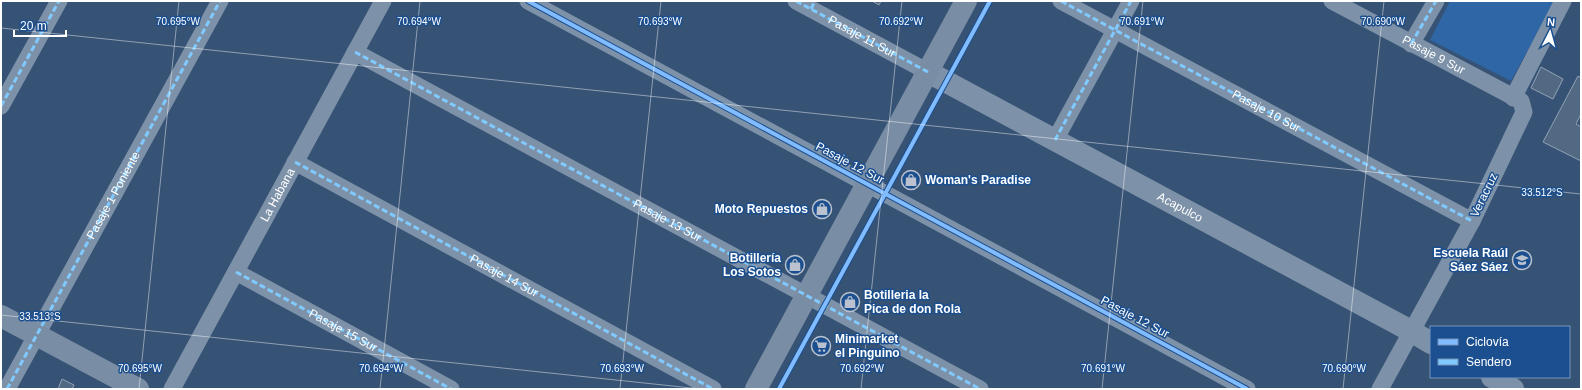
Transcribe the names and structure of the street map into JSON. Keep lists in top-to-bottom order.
{
  "streets": {
    "street": [
      "Pasaje 11 Sur",
      "Pasaje 9 Sur",
      "Pasaje 10 Sur",
      "Pasaje 12 Sur",
      "Pasaje 1 Poniente",
      "La Habana",
      "Veracruz",
      "Acapulco",
      "Pasaje 13 Sur",
      "Pasaje 14 Sur",
      "Pasaje 15 Sur"
    ]
  },
  "crossings": [
    ["Pasaje 11 Sur", "Acapulco"],
    ["Pasaje 9 Sur", "Veracruz"],
    ["Pasaje 10 Sur", "Veracruz"],
    ["La Habana", "Pasaje 13 Sur"],
    ["La Habana", "Pasaje 14 Sur"],
    ["La Habana", "Pasaje 15 Sur"],
    ["Veracruz", "Acapulco"]
  ],
  "places": {
    "shop": [
      "Woman's Paradise",
      "Moto Repuestos",
      "Botillería Los Sotos",
      "Botilleria la Pica de don Rola"
    ],
    "school or university": ["Escuela Raúl Sáez Sáez"],
    "supermarket": ["Minimarket el Pinguino"]
  },
  "legend": ["Ciclovía", "Sendero"],
  "scale_bar": "20 m",
  "north": "top",
  "coordinates": [
    "70.695°W",
    "70.694°W",
    "70.693°W",
    "70.692°W",
    "70.691°W",
    "70.690°W",
    "33.512°S",
    "33.513°S"
  ]
}
